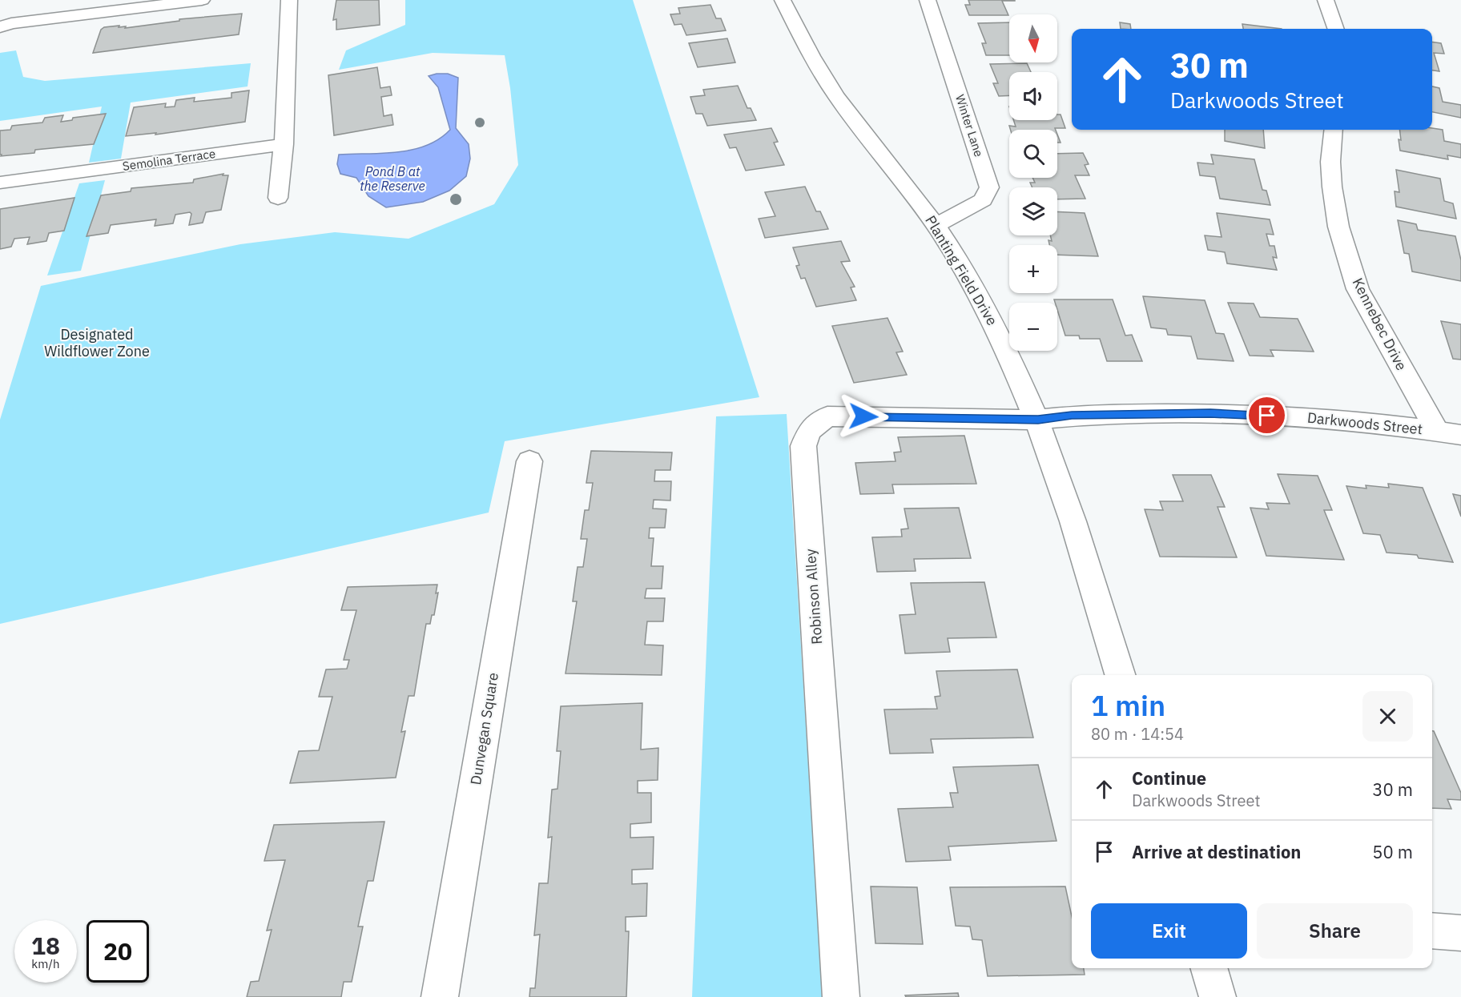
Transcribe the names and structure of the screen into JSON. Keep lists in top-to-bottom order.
{
  "streets": {
    "street": [
      "Winter Lane",
      "Semolina Terrace",
      "Planting Field Drive",
      "Kennebec Drive",
      "Darkwoods Street",
      "Robinson Alley",
      "Dunvegan Square"
    ]
  },
  "crossings": [
    ["Winter Lane", "Planting Field Drive"],
    ["Planting Field Drive", "Darkwoods Street"],
    ["Planting Field Drive", "Robinson Alley"],
    ["Kennebec Drive", "Darkwoods Street"],
    ["Darkwoods Street", "Robinson Alley"]
  ],
  "water": ["Pond B at the Reserve"],
  "parks": ["Designated Wildflower Zone"],
  "north": "bottom",
  "page": {
    "map_buttons": ["+", "−"],
    "turn": ["30 m", "Darkwoods Street"],
    "heading": ["1 min", "80 m · 14:54"],
    "list": [
      {
        "name": "Continue",
        "note": "Darkwoods Street",
        "value": "30 m"
      },
      {
        "name": "Arrive at destination",
        "value": "50 m"
      }
    ],
    "buttons": ["Exit", "Share"],
    "speed": "18 km/h",
    "limit": "20"
  }
}
